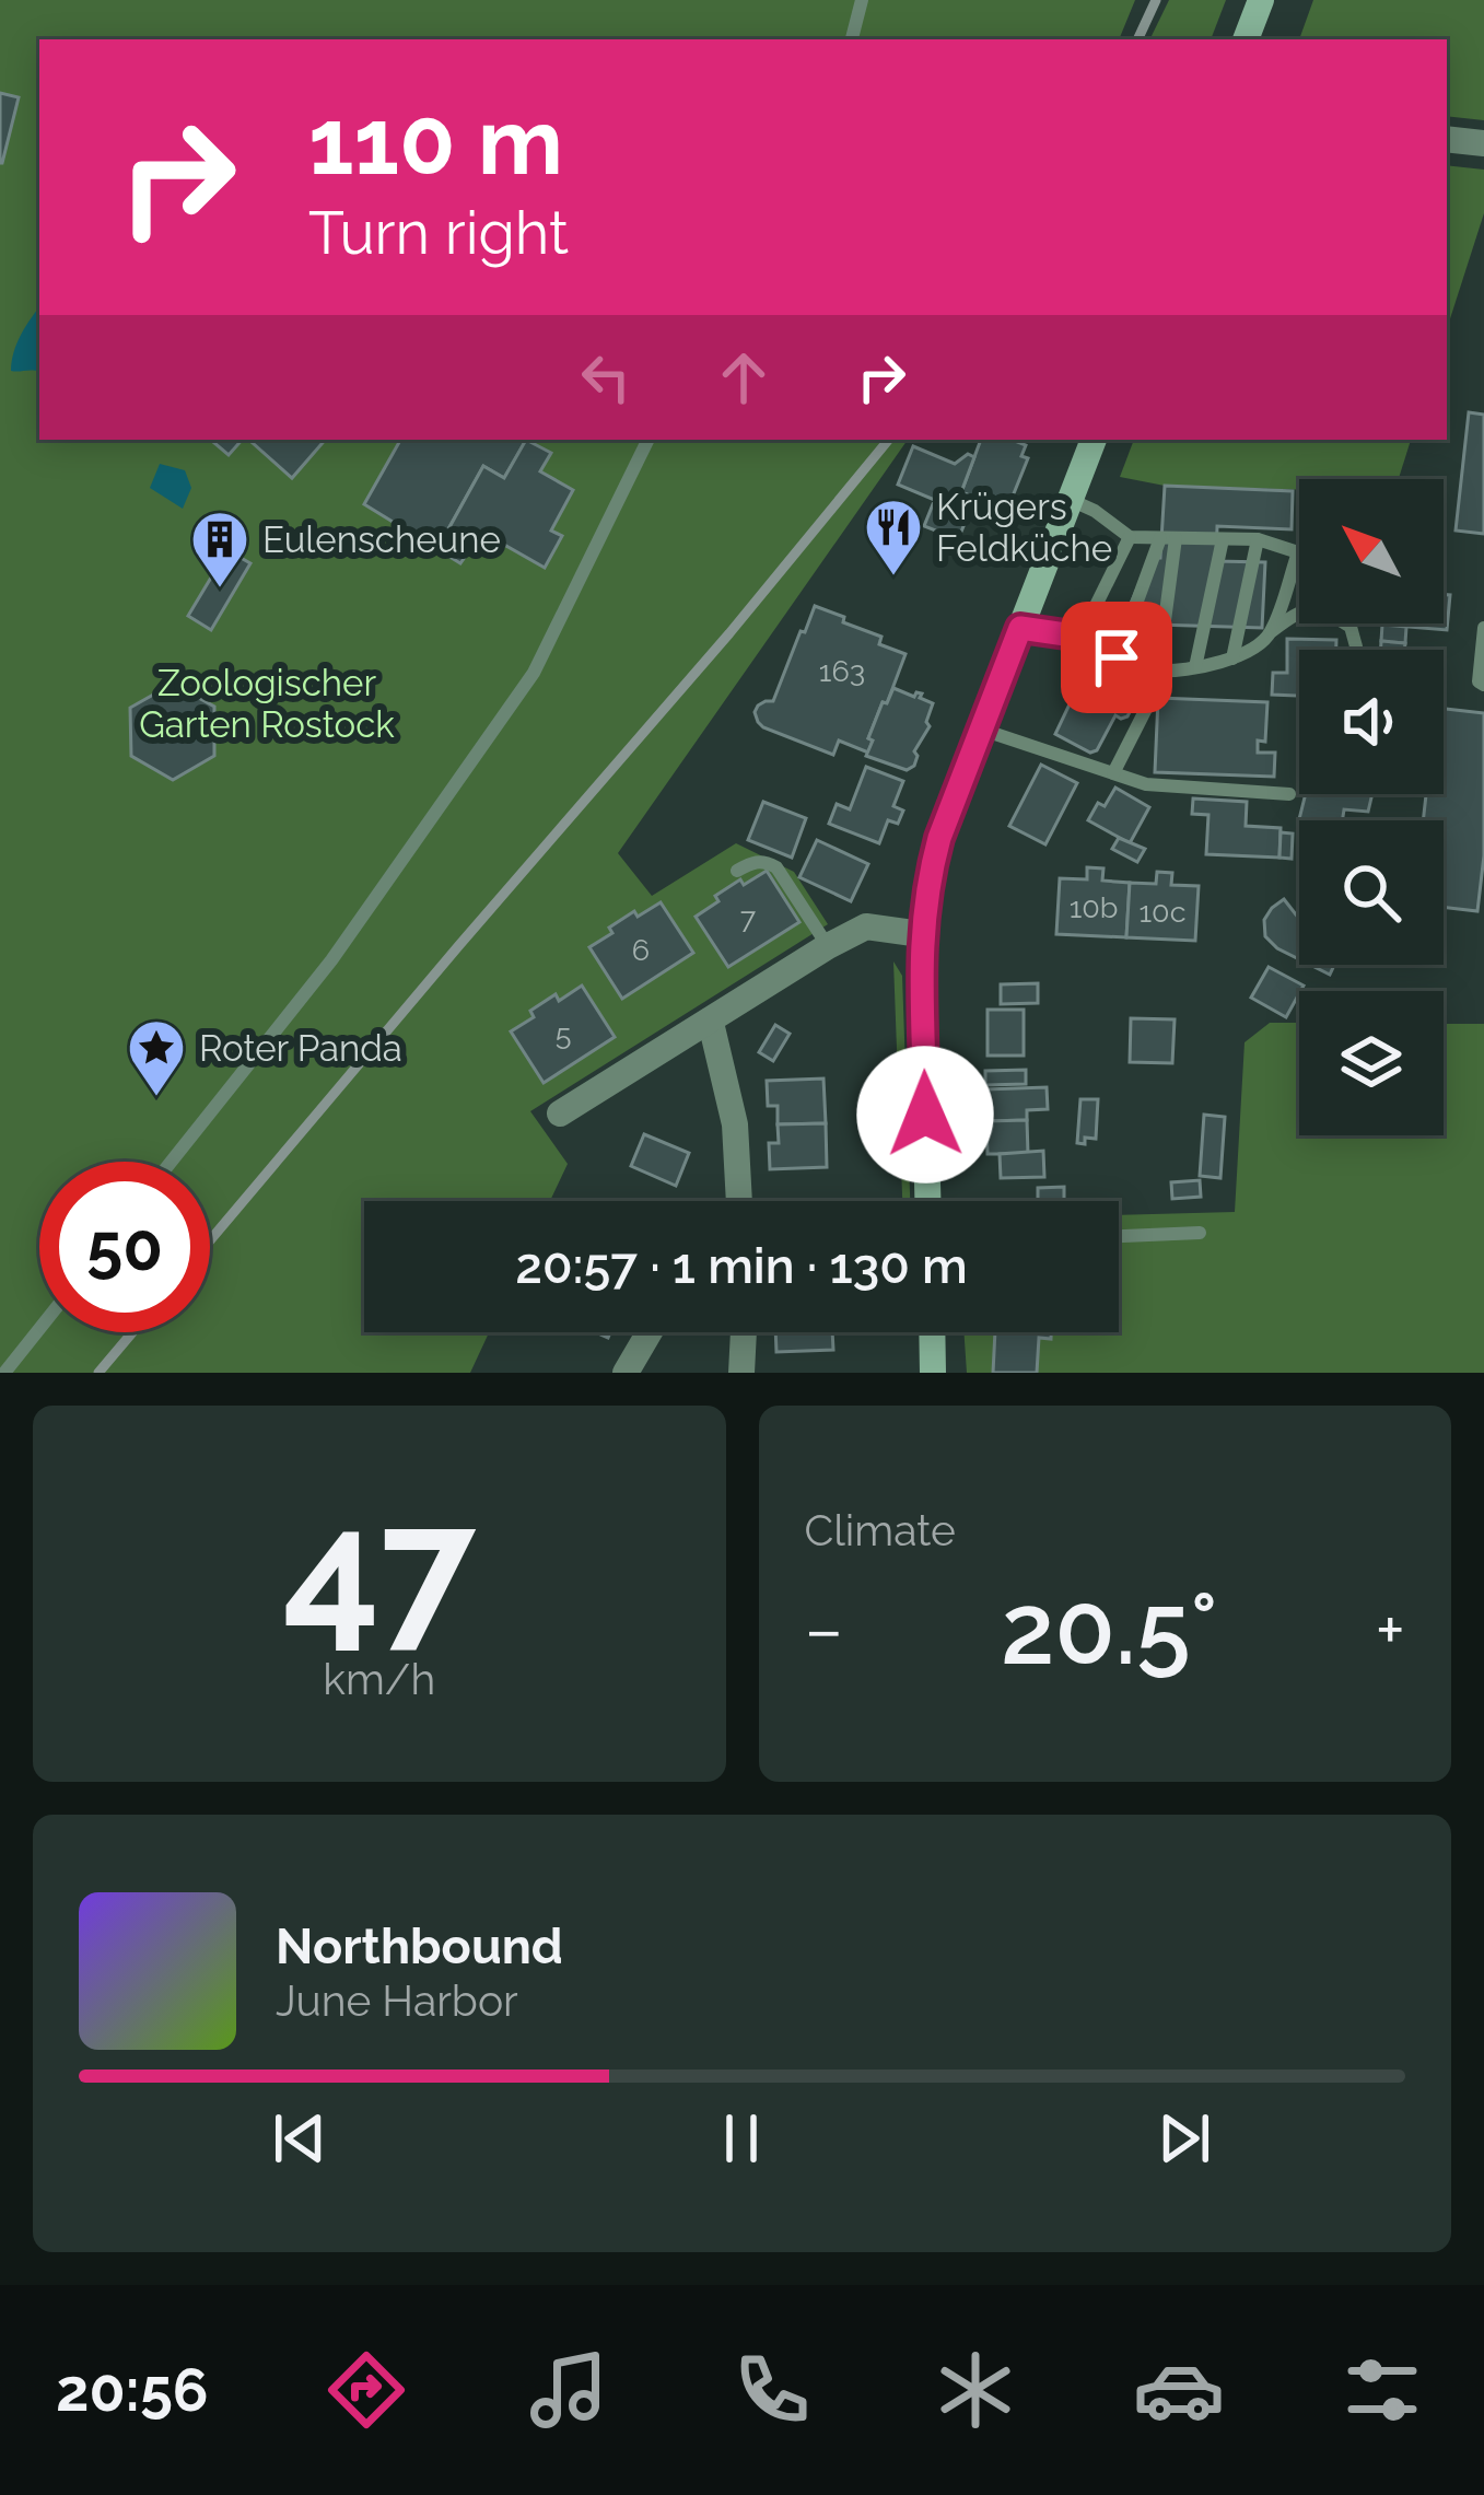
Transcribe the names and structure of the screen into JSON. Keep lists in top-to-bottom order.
{
  "parks": ["Zoologischer Garten Rostock"],
  "places": {
    "restaurant": ["Krügers Feldküche"],
    "building": ["Eulenscheune"],
    "place": ["Roter Panda"]
  },
  "house_numbers": [
    "163",
    "10b",
    "10c",
    "7",
    "6",
    "5"
  ],
  "north": "top left",
  "page": {
    "turn": ["110 m", "Turn right"],
    "limit": "50",
    "trip": "20:57 · 1 min · 130 m",
    "tile": [
      ["47", "km/h"],
      "Climate"
    ],
    "heat": ["−", "20.5°", "+"],
    "song": ["Northbound", "June Harbor"],
    "tabs": "20:56"
  }
}
